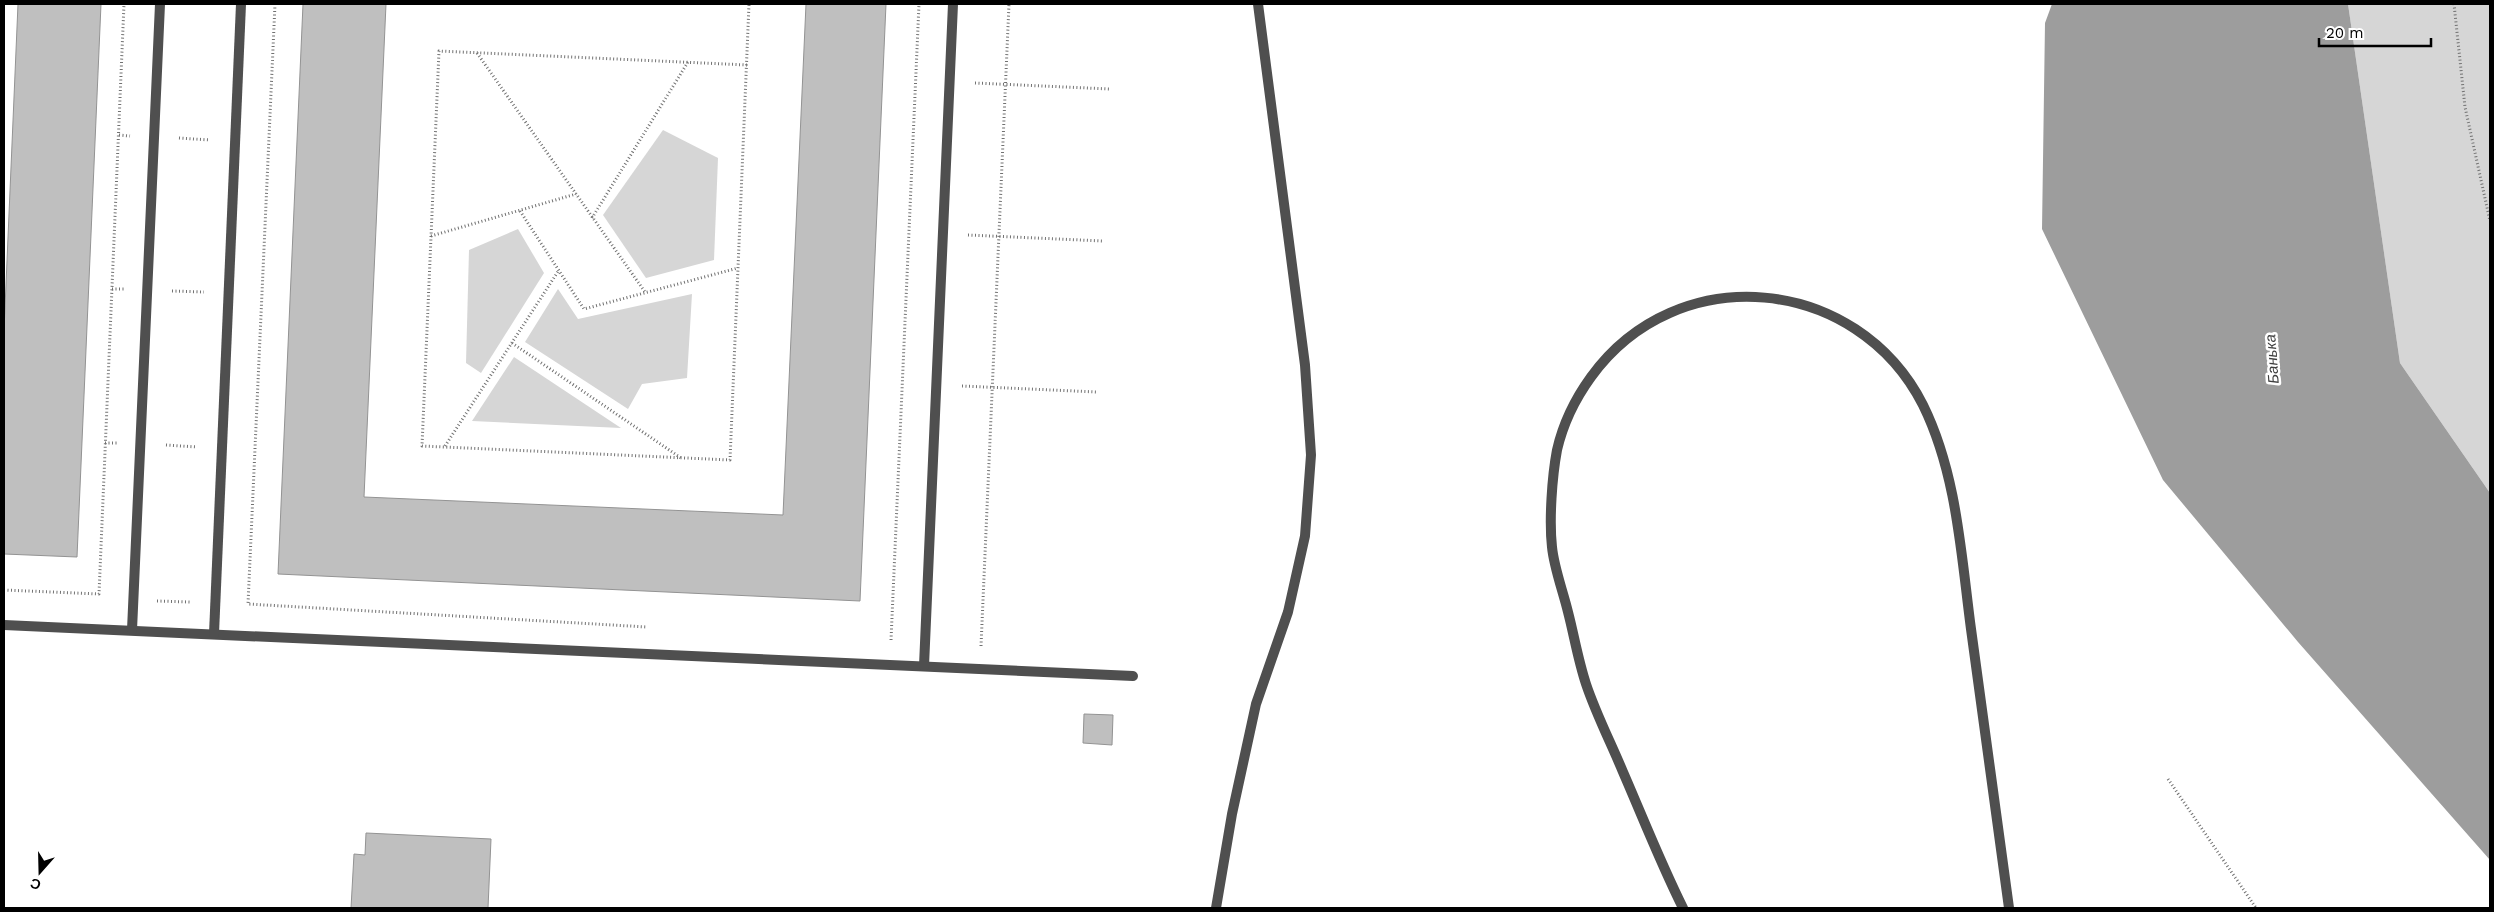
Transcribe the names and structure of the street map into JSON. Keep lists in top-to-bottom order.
{
  "water": ["Банька"],
  "scale_bar": "20 m",
  "north": "bottom"
}
